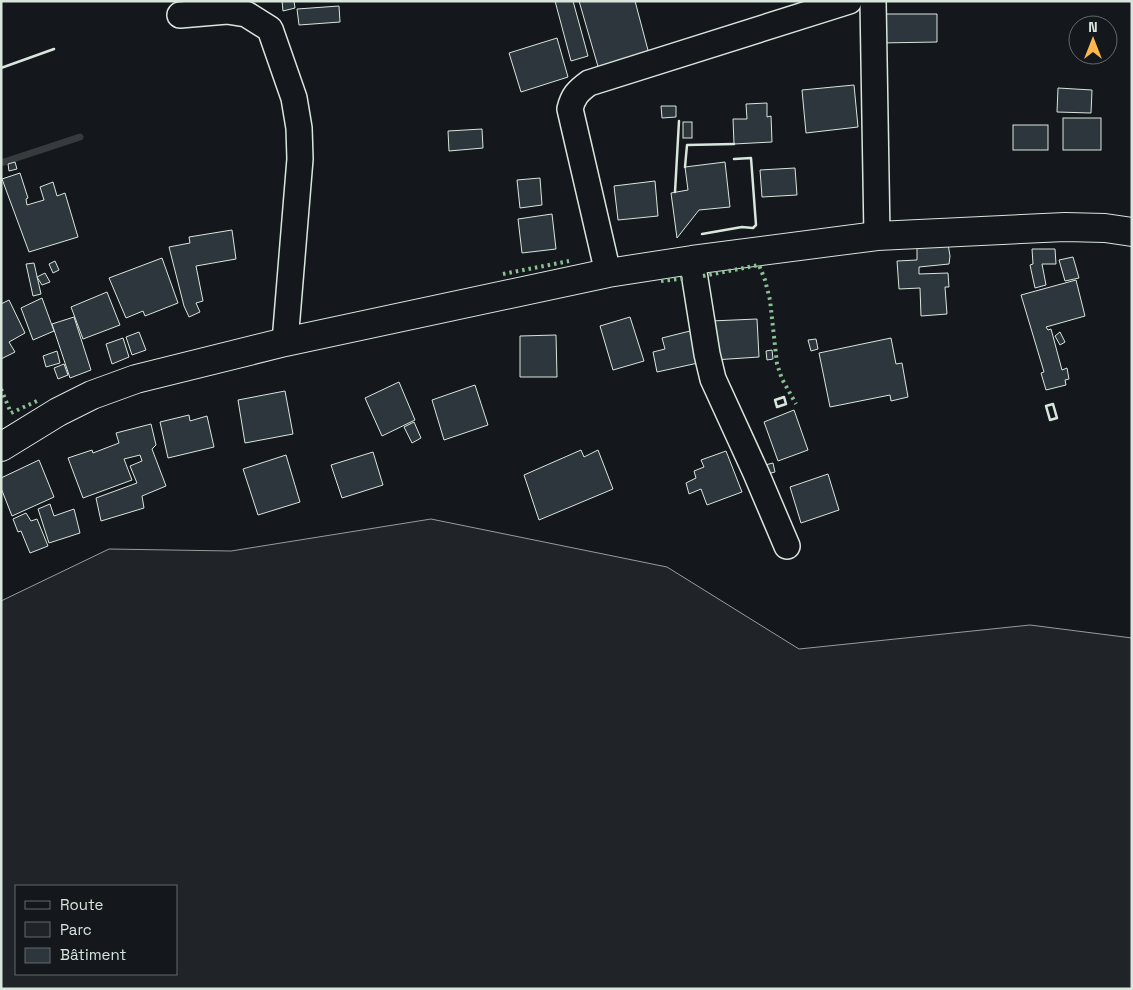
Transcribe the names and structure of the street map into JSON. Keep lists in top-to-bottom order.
{
  "legend": ["Route", "Parc", "Bâtiment"],
  "north": "top"
}
